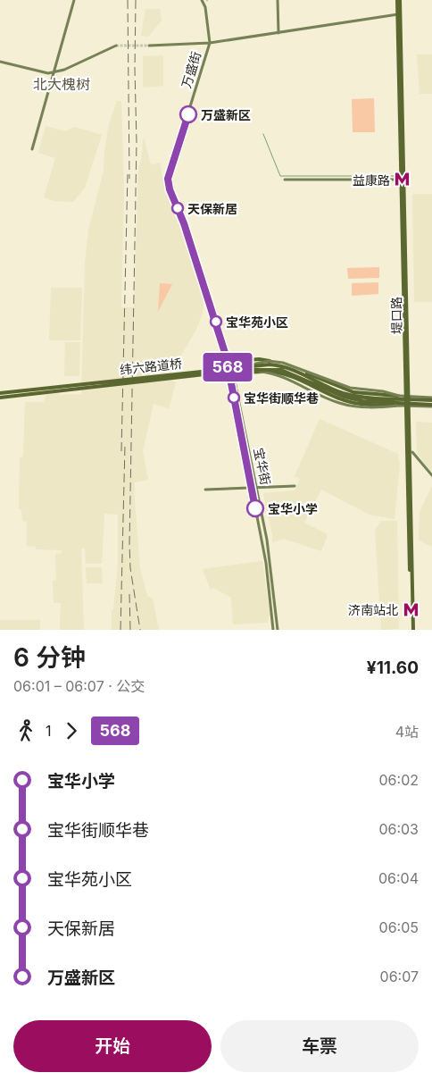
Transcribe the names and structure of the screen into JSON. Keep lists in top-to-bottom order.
{
  "streets": {
    "main road": ["堤口路", "纬六路道桥"],
    "street": ["万盛街", "宝华街"]
  },
  "crossings": [
    ["万盛街", "宝华街"]
  ],
  "districts": ["北大槐树"],
  "places": {
    "other": [
      "万盛新区",
      "天保新居",
      "宝华苑小区",
      "宝华街顺华巷",
      "宝华小学"
    ],
    "metro station": ["益康路", "济南站北"]
  },
  "lines": ["bus line 568"],
  "page": {
    "on_map": "568",
    "heading": ["6 分钟", "06:01 – 06:07 · 公交", "¥11.60"],
    "legs": ["1", "568", "4站"],
    "list": [
      {
        "name": "宝华小学",
        "value": "06:02"
      },
      {
        "name": "宝华街顺华巷",
        "value": "06:03"
      },
      {
        "name": "宝华苑小区",
        "value": "06:04"
      },
      {
        "name": "天保新居",
        "value": "06:05"
      },
      {
        "name": "万盛新区",
        "value": "06:07"
      }
    ],
    "buttons": ["开始", "车票"]
  }
}
